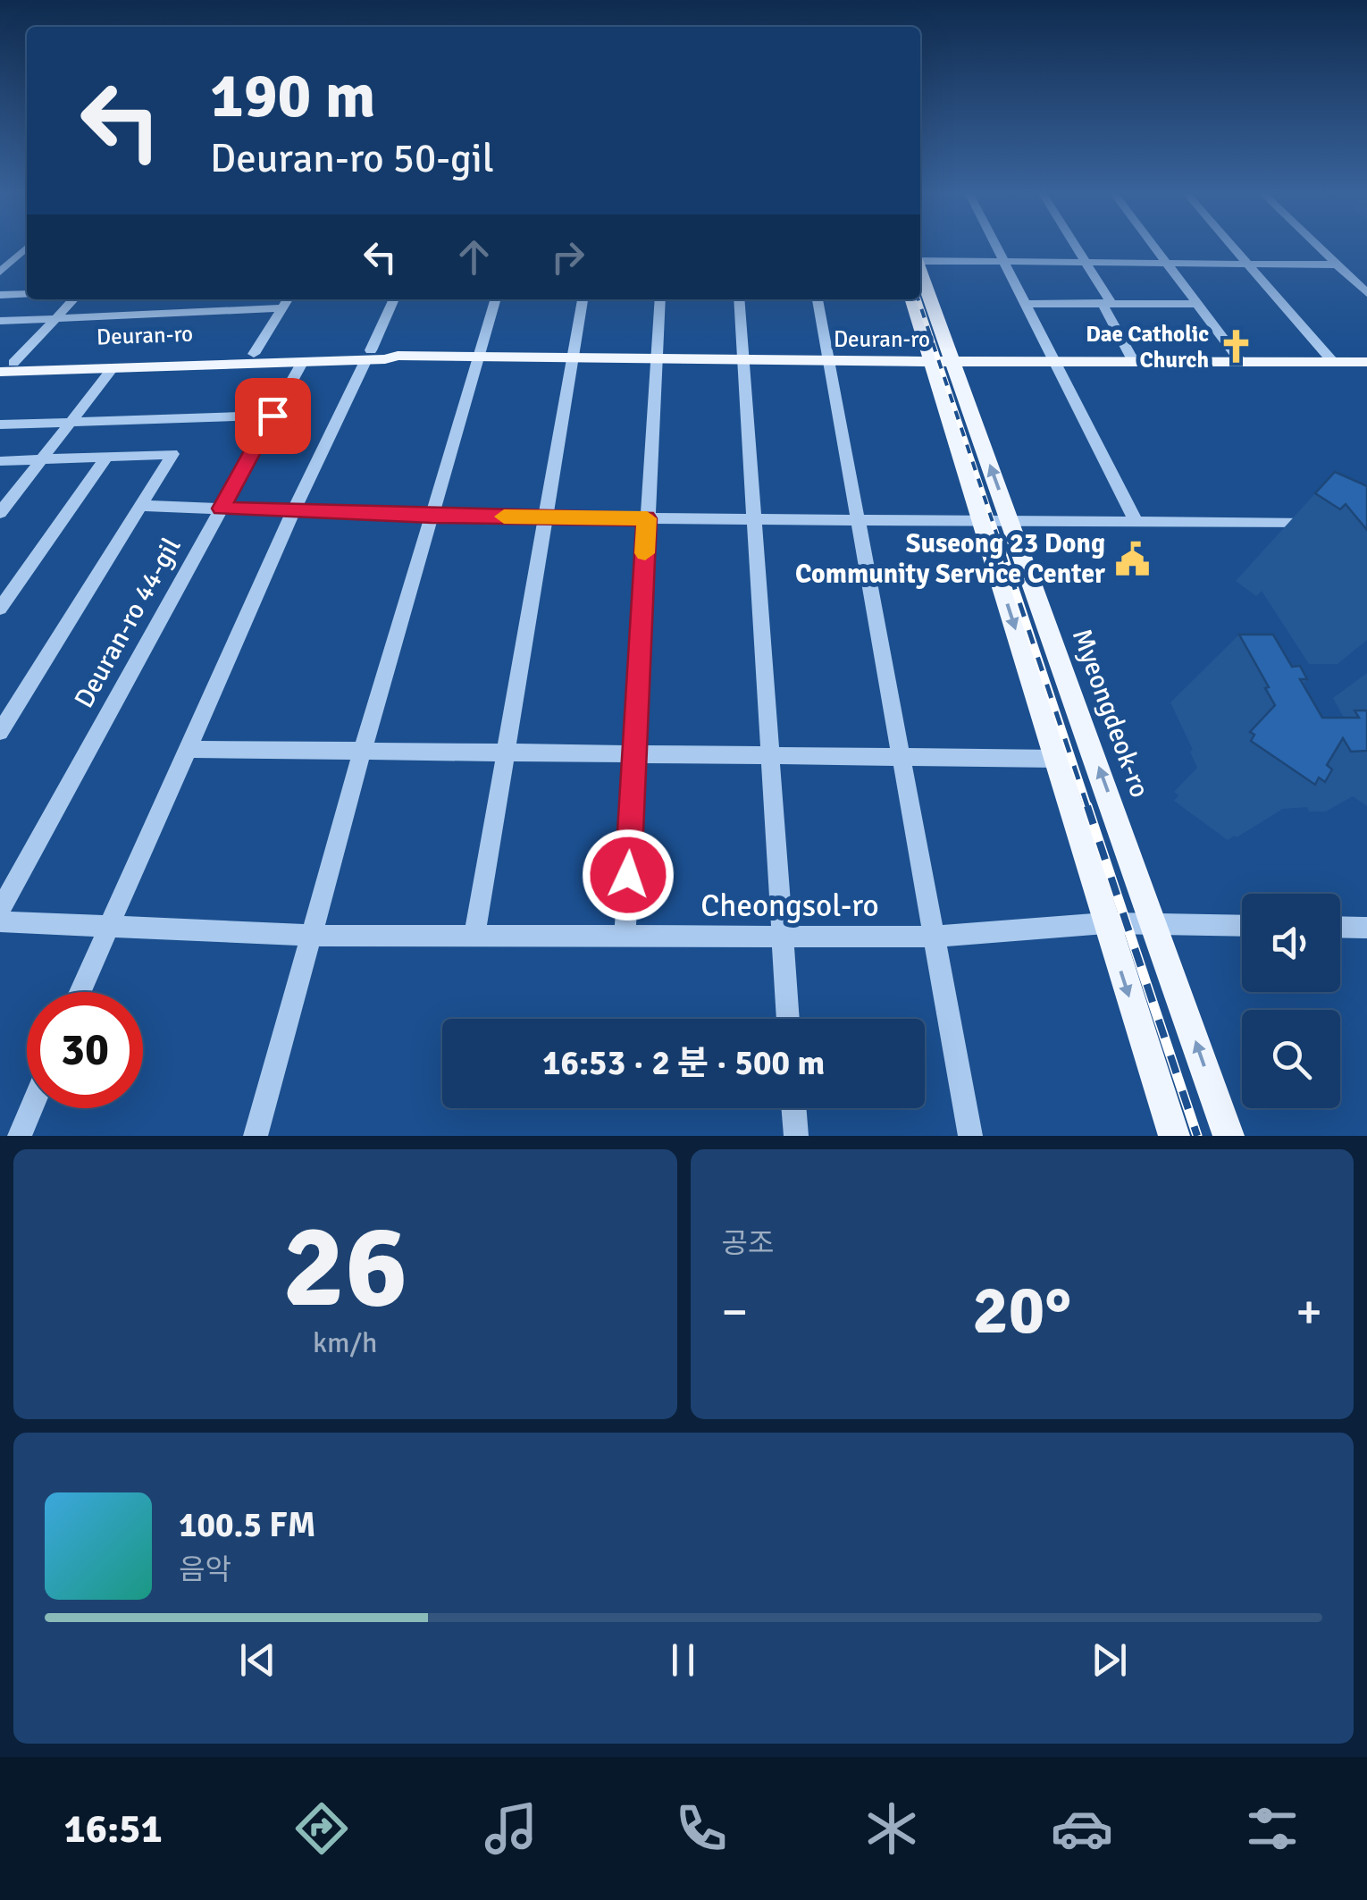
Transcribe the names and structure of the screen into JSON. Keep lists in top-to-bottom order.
{
  "streets": {
    "main road": ["Deuran-ro", "Myeongdeok-ro"],
    "street": ["Deuran-ro 44-gil", "Cheongsol-ro"]
  },
  "crossings": [
    ["Deuran-ro", "Deuran-ro 44-gil"],
    ["Deuran-ro", "Myeongdeok-ro"],
    ["Myeongdeok-ro", "Cheongsol-ro"]
  ],
  "places": {
    "church": ["Dae Catholic Church"],
    "public building": ["Suseong 23 Dong Community Service Center"]
  },
  "page": {
    "turn": ["190 m", "Deuran-ro 50-gil"],
    "limit": "30",
    "trip": "16:53 · 2 분 · 500 m",
    "tile": [
      ["26", "km/h"],
      "공조"
    ],
    "heat": ["−", "20°", "+"],
    "song": ["100.5 FM", "음악"],
    "tabs": "16:51"
  }
}
